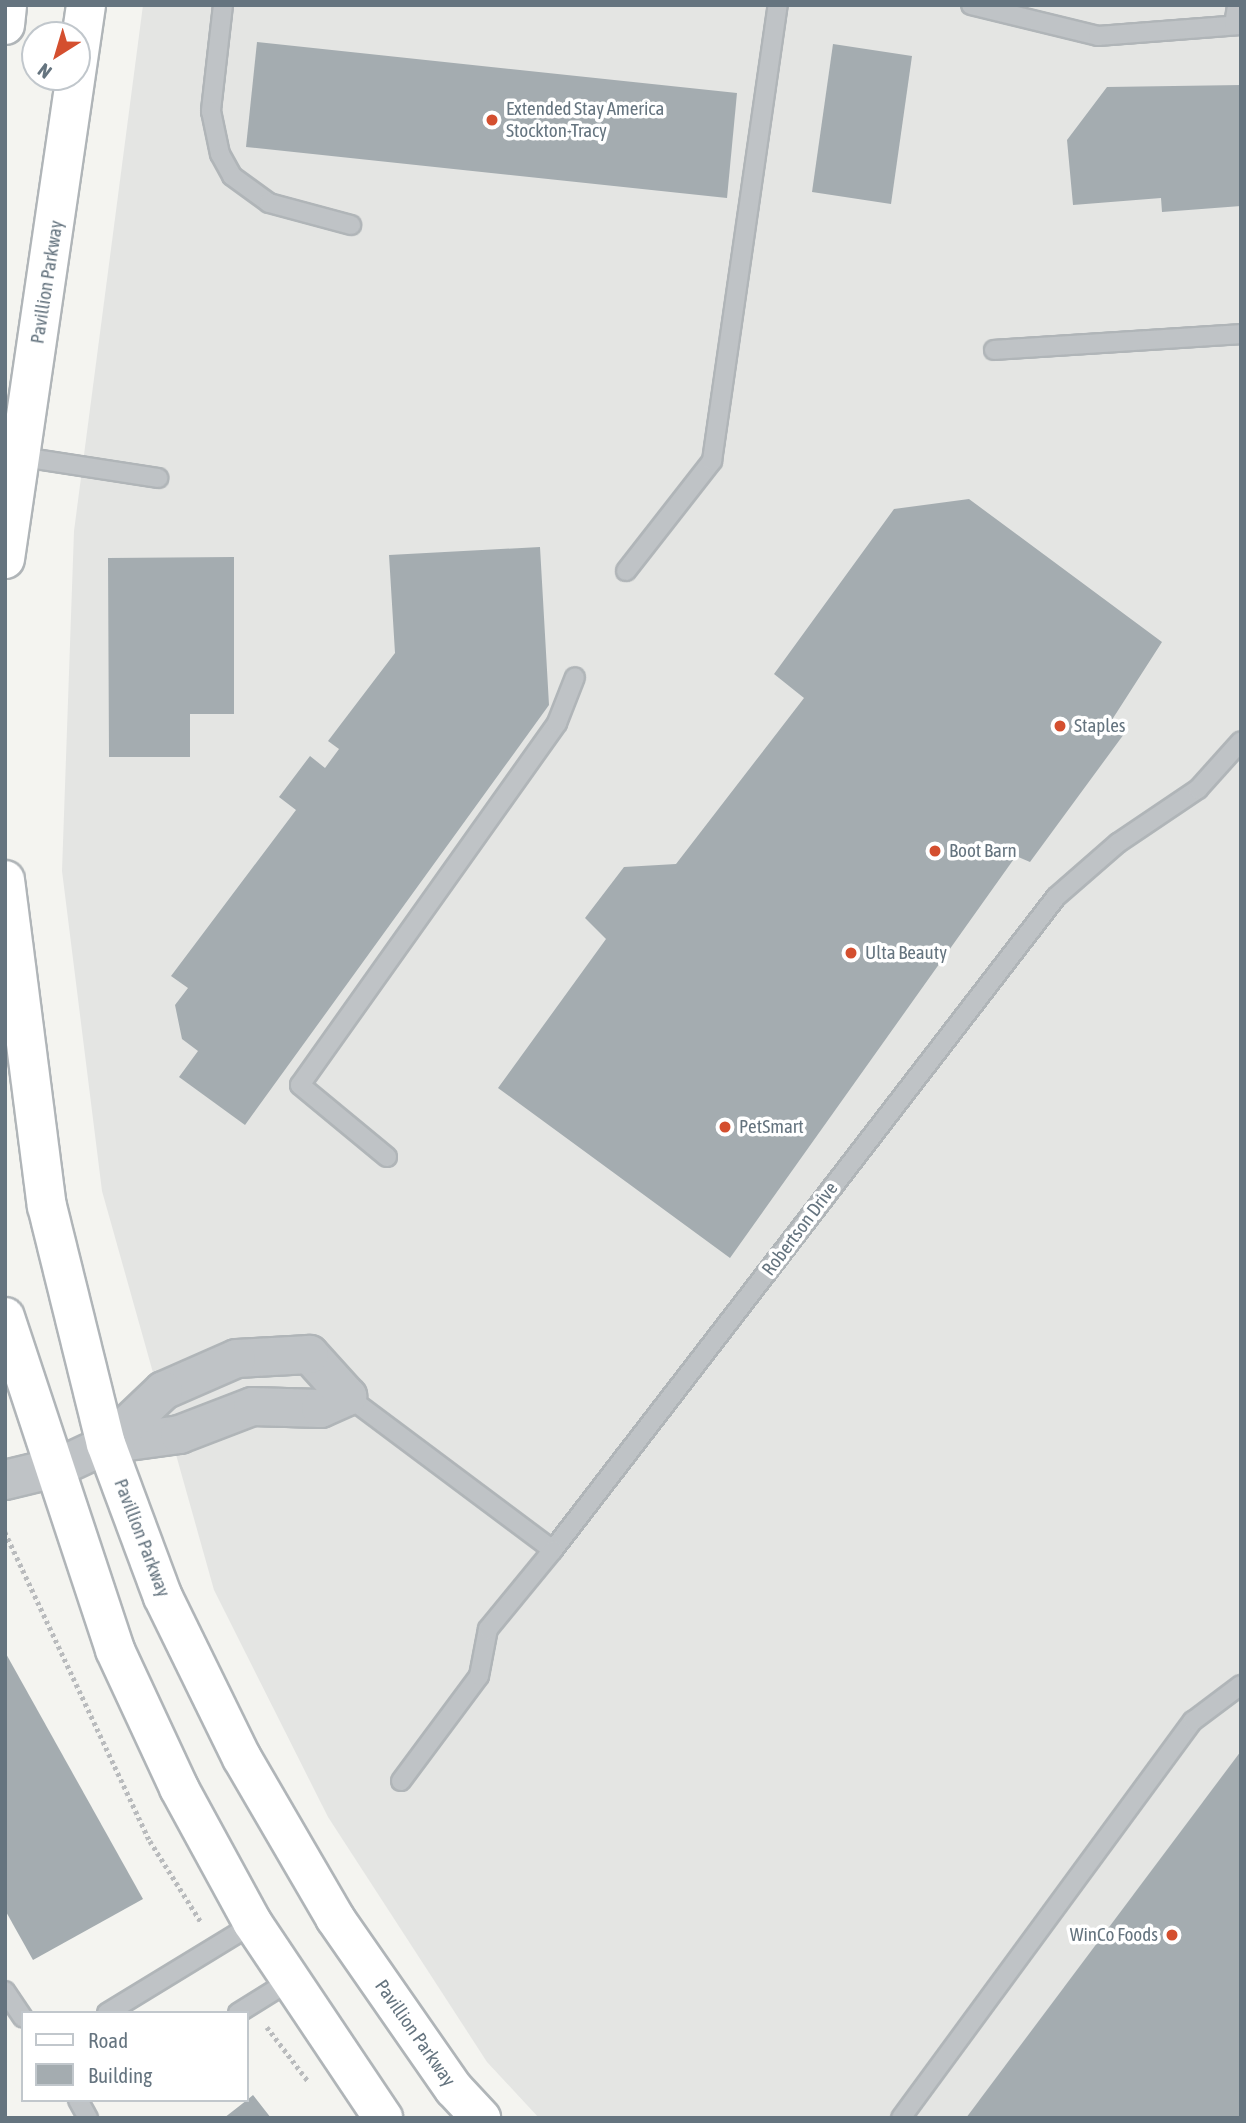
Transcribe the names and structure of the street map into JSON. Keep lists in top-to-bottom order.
{
  "streets": {
    "main road": ["Pavillion Parkway"],
    "lane": ["Robertson Drive"]
  },
  "places": [
    "Extended Stay America Stockton-Tracy",
    "Staples",
    "Boot Barn",
    "Ulta Beauty",
    "PetSmart",
    "WinCo Foods"
  ],
  "legend": ["Road", "Building"],
  "north": "bottom left"
}
